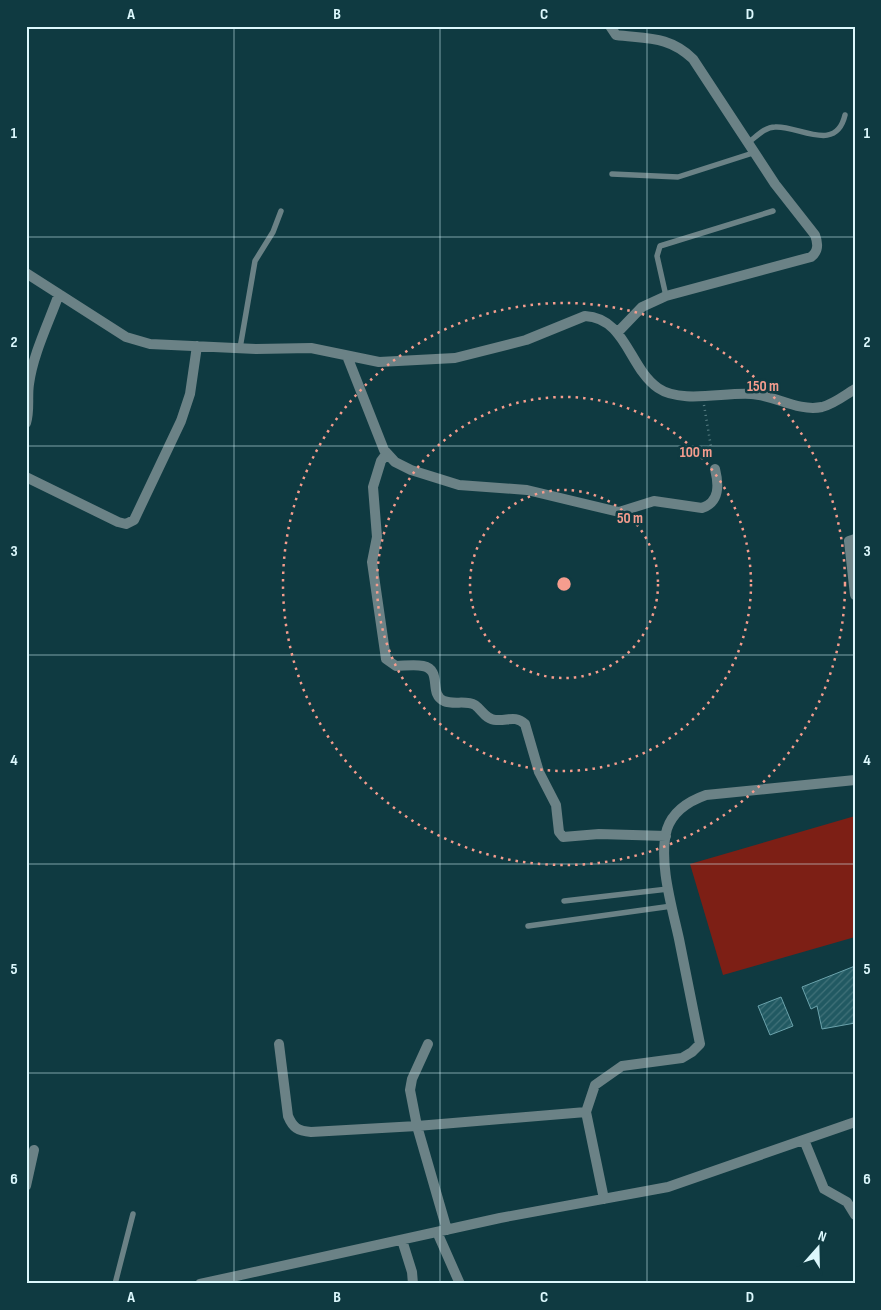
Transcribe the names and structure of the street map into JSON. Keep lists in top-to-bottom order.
{
  "north": "top",
  "grid": {
    "columns": [
      "A",
      "B",
      "C",
      "D"
    ],
    "rows": [
      "1",
      "2",
      "3",
      "4",
      "5",
      "6"
    ]
  },
  "rings": ["150 m", "100 m", "50 m"]
}
